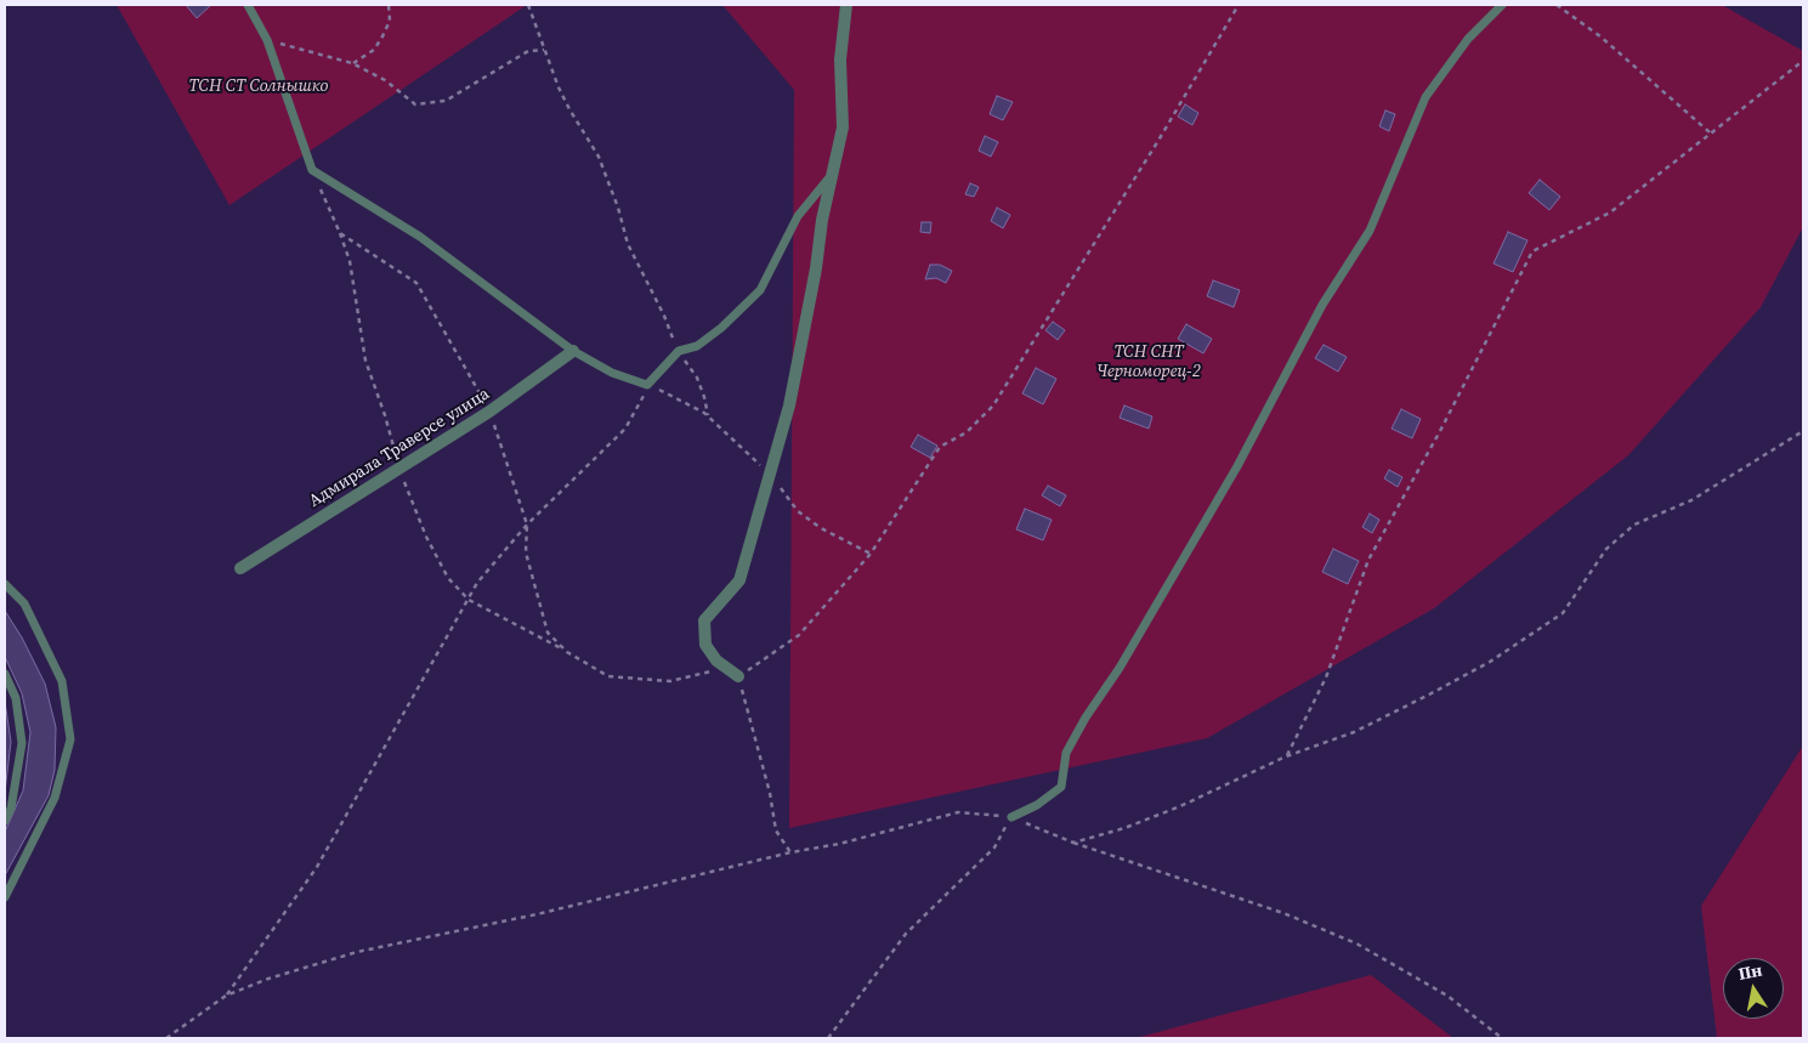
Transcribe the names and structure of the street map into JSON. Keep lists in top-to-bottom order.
{
  "streets": {
    "street": ["Адмирала Траверсе улица"]
  },
  "parks": ["ТСН СТ Солнышко", "ТСН СНТ Черноморец-2"],
  "north": "top"
}
